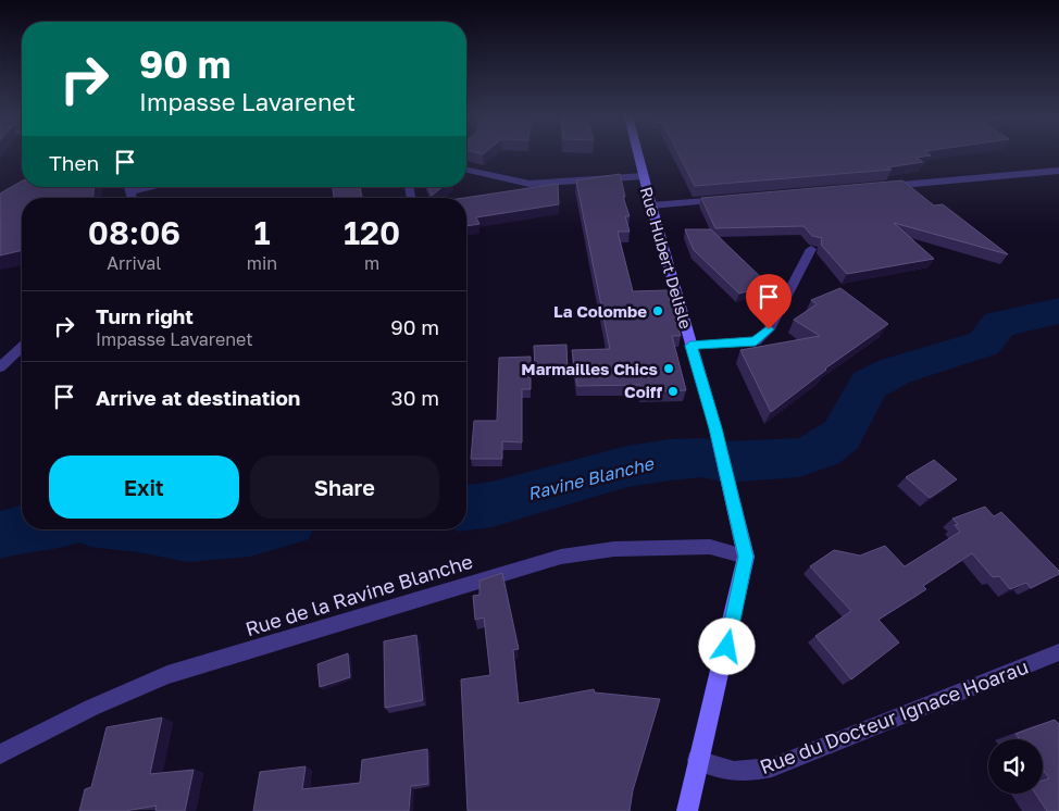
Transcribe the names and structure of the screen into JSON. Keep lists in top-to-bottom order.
{
  "streets": {
    "main road": ["Rue Hubert Delisle"],
    "street": ["Rue de la Ravine Blanche", "Rue du Docteur Ignace Hoarau"]
  },
  "crossings": [
    ["Rue Hubert Delisle", "Rue de la Ravine Blanche"],
    ["Rue Hubert Delisle", "Rue du Docteur Ignace Hoarau"]
  ],
  "water": ["Ravine Blanche"],
  "places": ["La Colombe", "Marmailles Chics", "Coiff"],
  "page": {
    "turn": ["90 m", "Impasse Lavarenet"],
    "then": "Then",
    "eta": [
      "08:06",
      "Arrival",
      "1",
      "min",
      "120",
      "m"
    ],
    "list": [
      {
        "name": "Turn right",
        "note": "Impasse Lavarenet",
        "value": "90 m"
      },
      {
        "name": "Arrive at destination",
        "value": "30 m"
      }
    ],
    "buttons": ["Exit", "Share"]
  }
}
